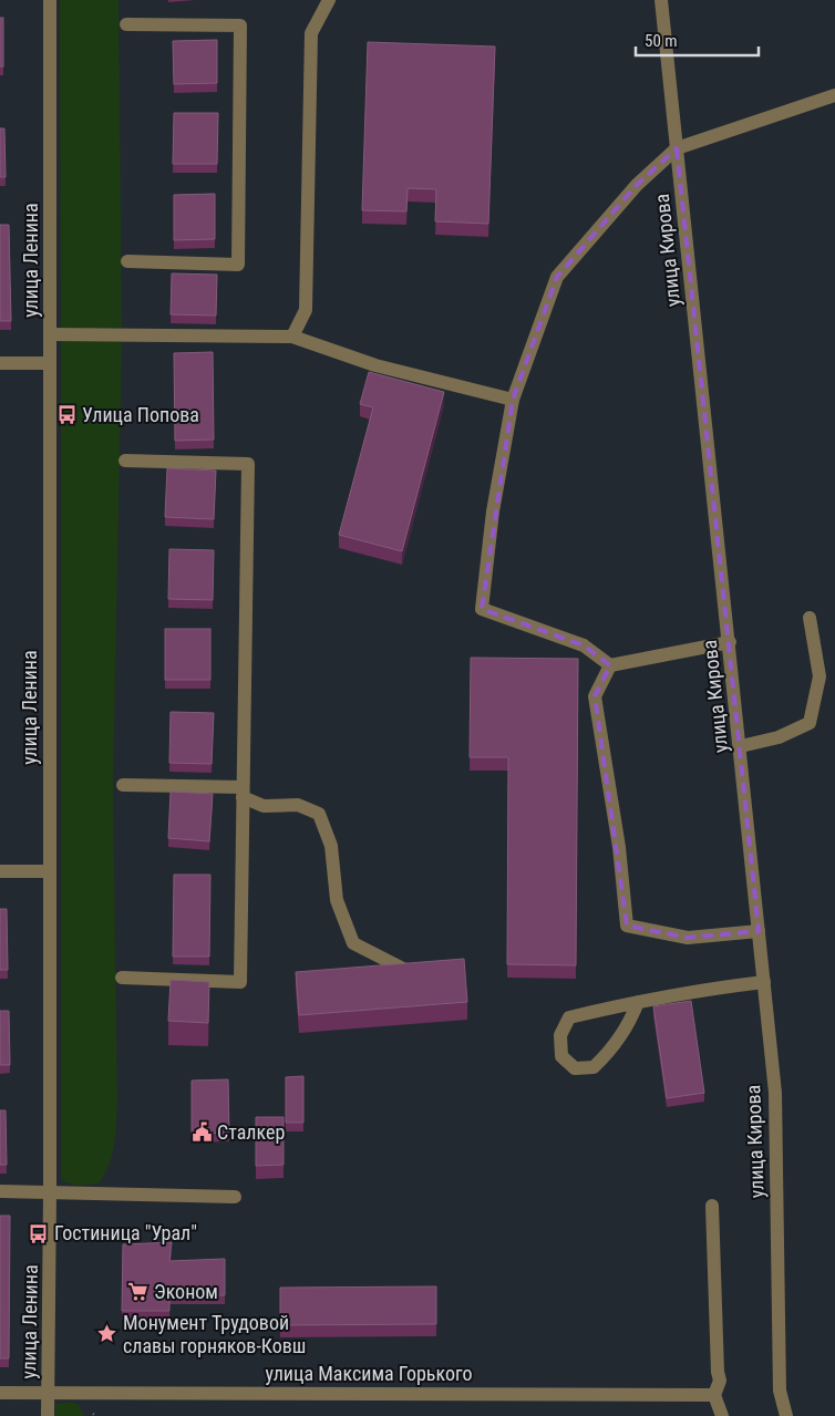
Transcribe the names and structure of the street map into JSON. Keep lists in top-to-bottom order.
{
  "streets": {
    "street": ["улица Кирова", "улица Ленина", "улица Максима Горького"]
  },
  "crossings": [
    ["улица Ленина", "улица Максима Горького"]
  ],
  "places": {
    "bus stop": ["Улица Попова", "Гостиница \"Урал\""],
    "public building": ["Сталкер"],
    "supermarket": ["Эконом"],
    "place": ["Монумент Трудовой славы горняков-Ковш"]
  },
  "scale_bar": "50 m"
}
